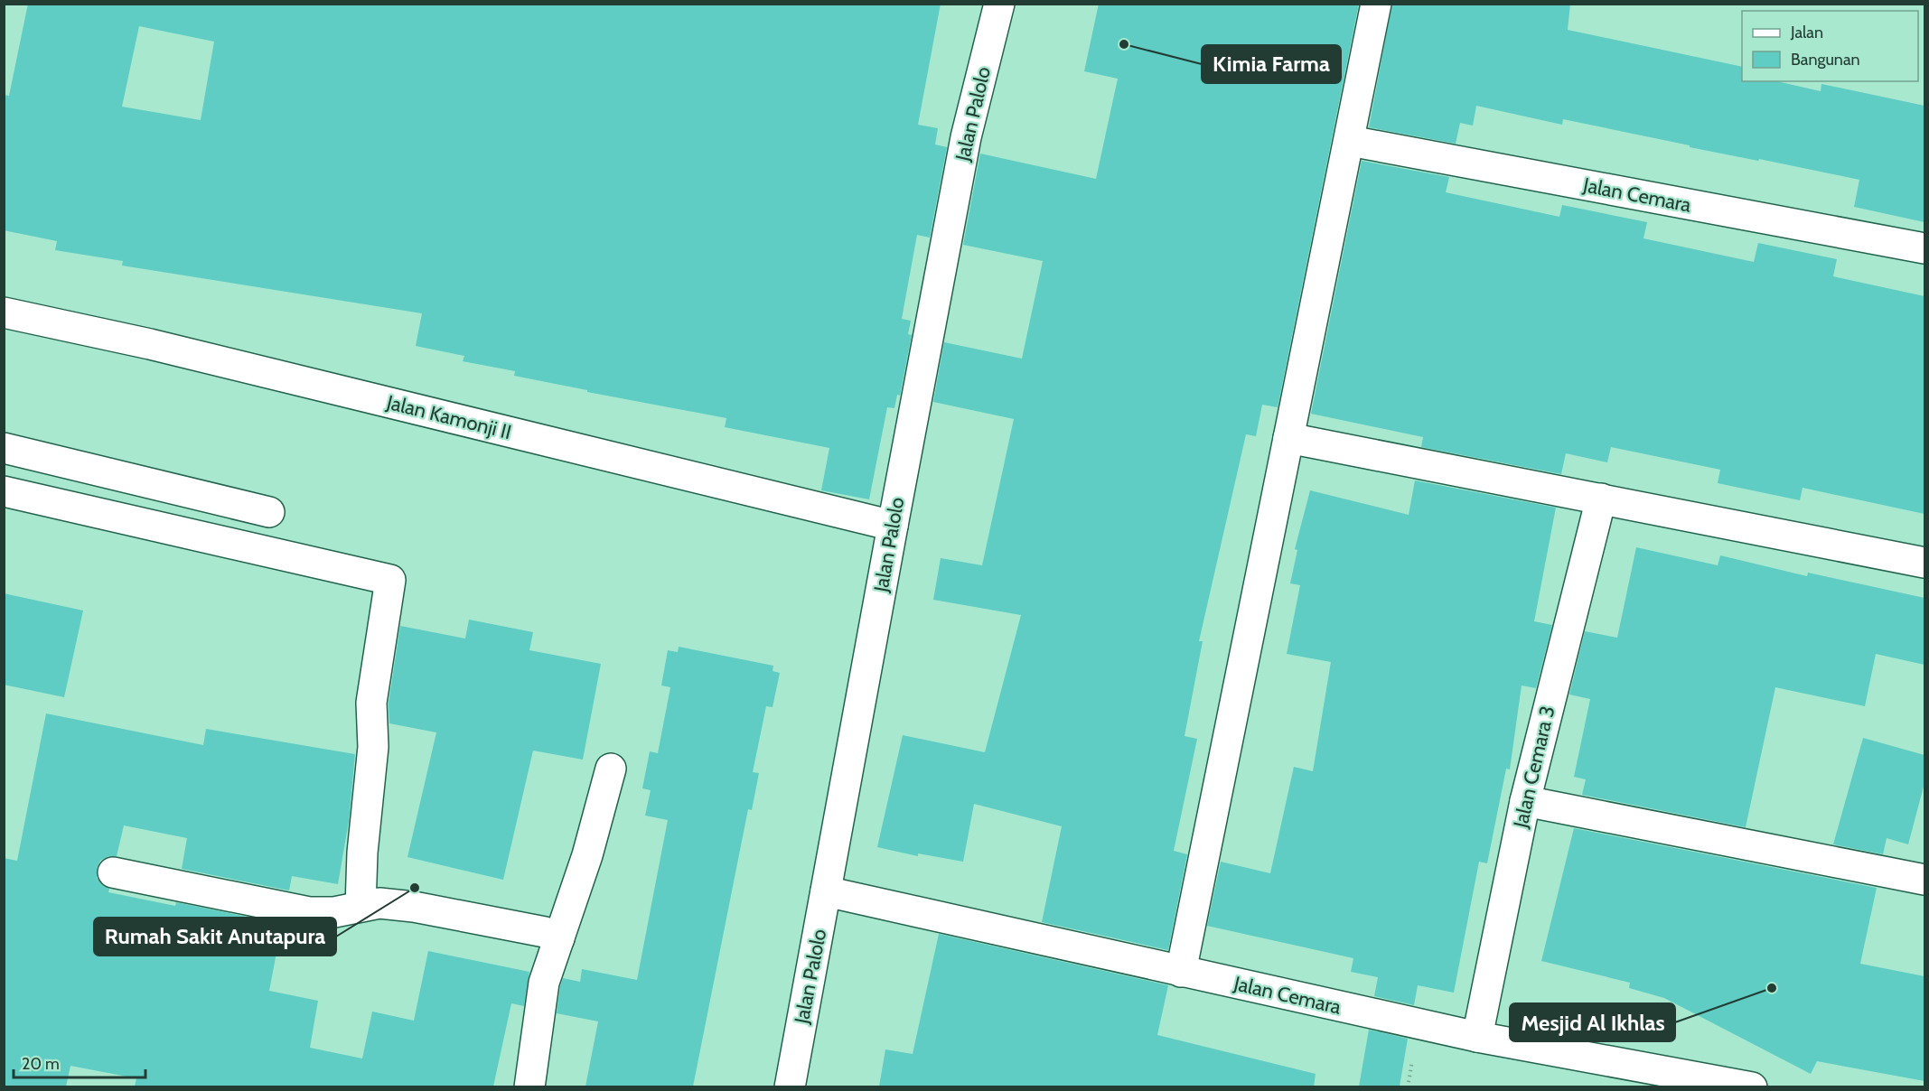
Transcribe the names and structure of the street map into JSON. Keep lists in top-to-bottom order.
{
  "streets": {
    "street": [
      "Jalan Palolo",
      "Jalan Cemara",
      "Jalan Kamonji II",
      "Jalan Cemara 3"
    ]
  },
  "crossings": [
    ["Jalan Palolo", "Jalan Cemara"],
    ["Jalan Palolo", "Jalan Kamonji II"],
    ["Jalan Cemara", "Jalan Cemara 3"]
  ],
  "places": ["Kimia Farma", "Rumah Sakit Anutapura", "Mesjid Al Ikhlas"],
  "legend": ["Jalan", "Bangunan"],
  "scale_bar": "20 m"
}
